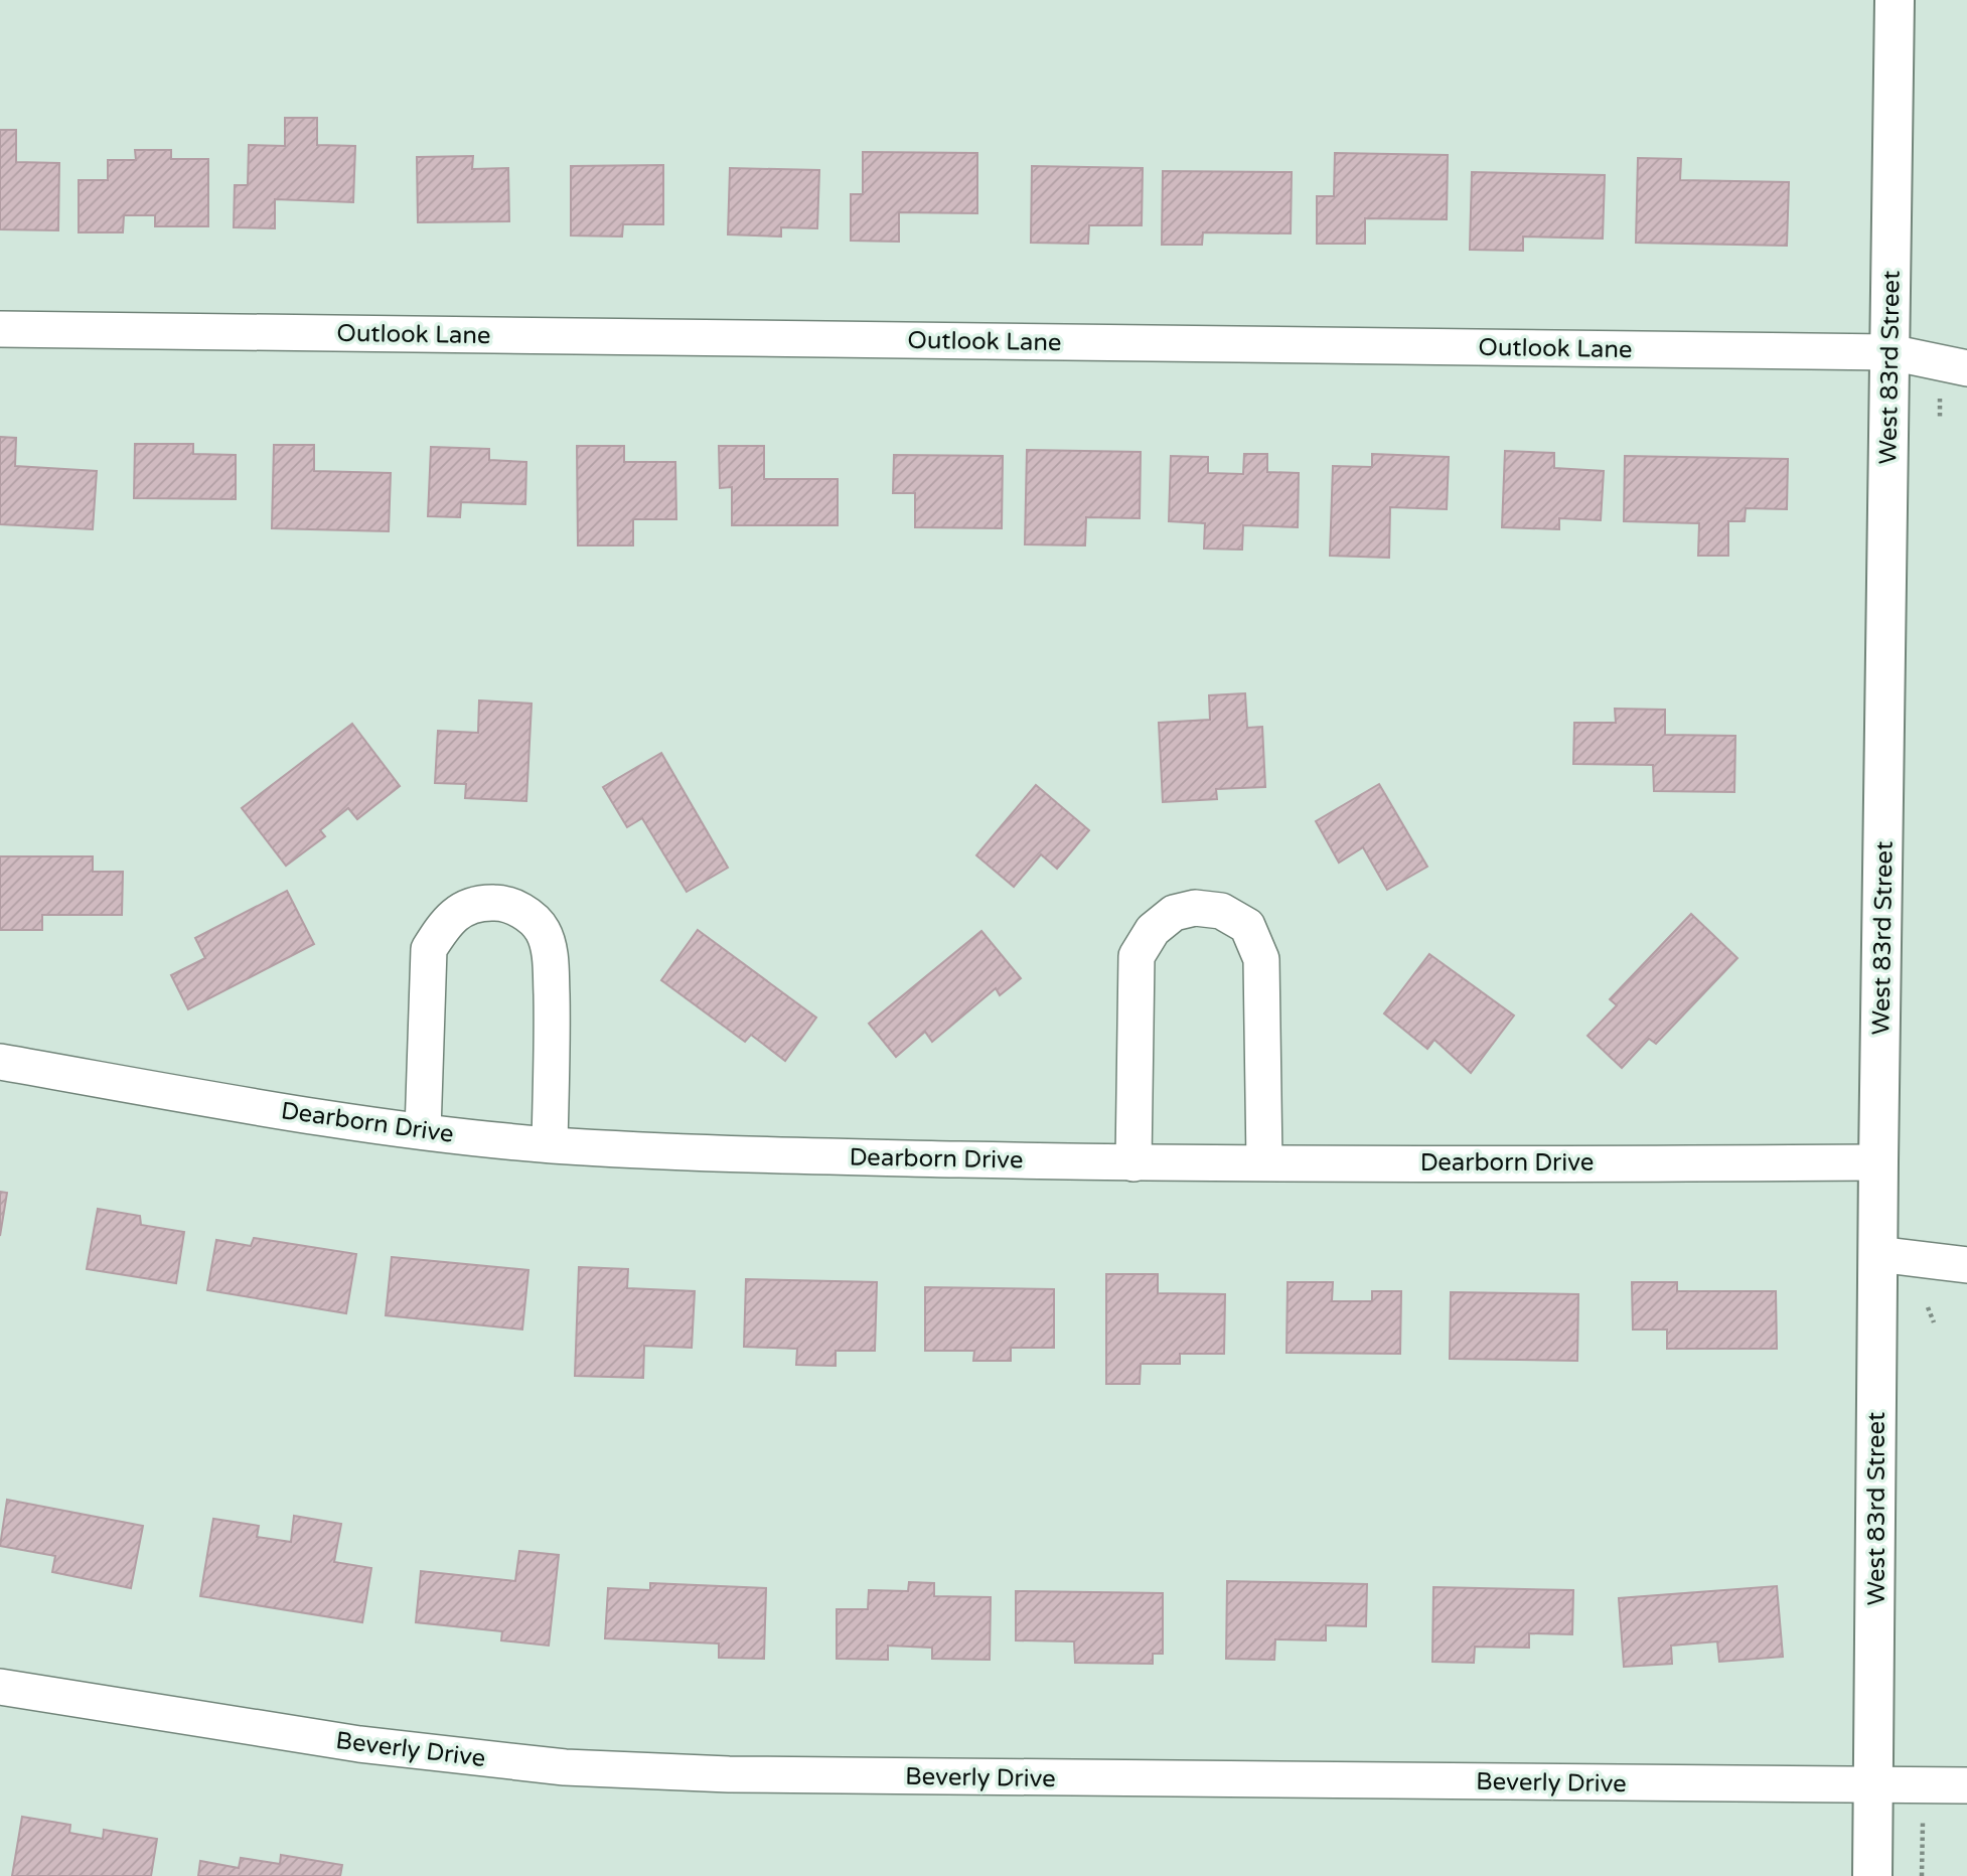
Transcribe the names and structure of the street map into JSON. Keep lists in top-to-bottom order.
{
  "streets": {
    "street": [
      "Outlook Lane",
      "West 83rd Street",
      "Dearborn Drive",
      "Beverly Drive"
    ]
  },
  "crossings": [
    ["Outlook Lane", "West 83rd Street"],
    ["West 83rd Street", "Dearborn Drive"],
    ["West 83rd Street", "Beverly Drive"]
  ]
}
